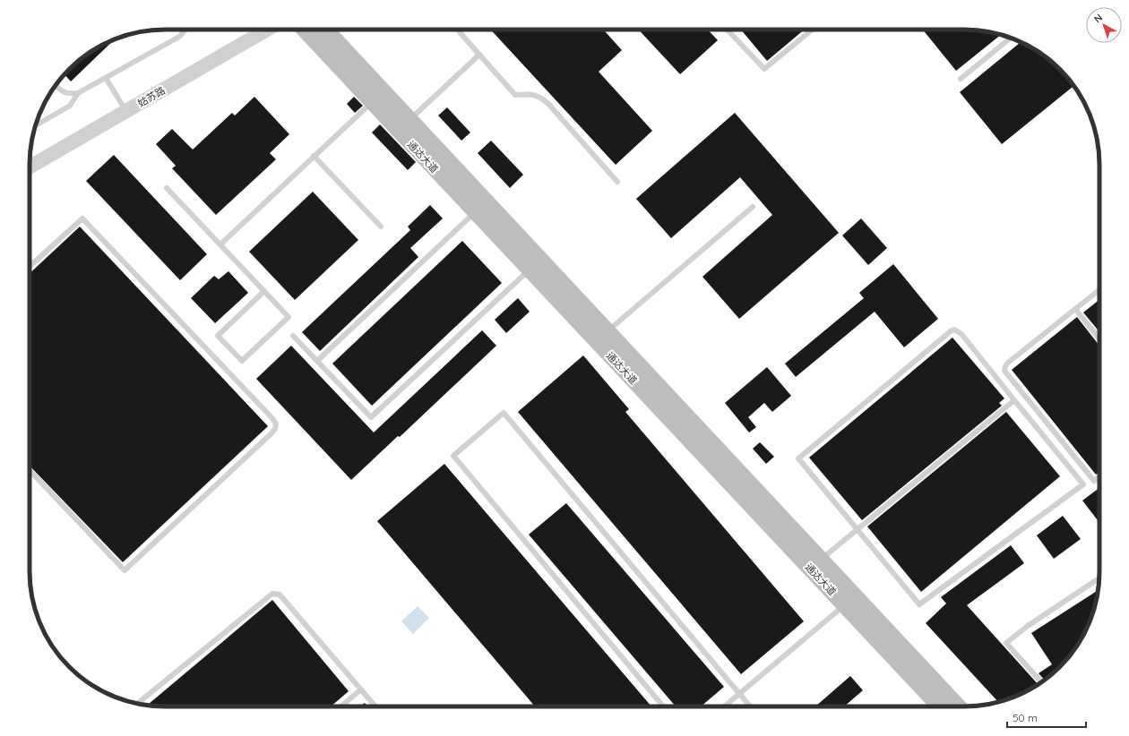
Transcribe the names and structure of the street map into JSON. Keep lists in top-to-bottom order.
{
  "streets": {
    "main road": ["通达大道"],
    "street": ["姑苏路"]
  },
  "scale_bar": "50 m",
  "north": "top left"
}
